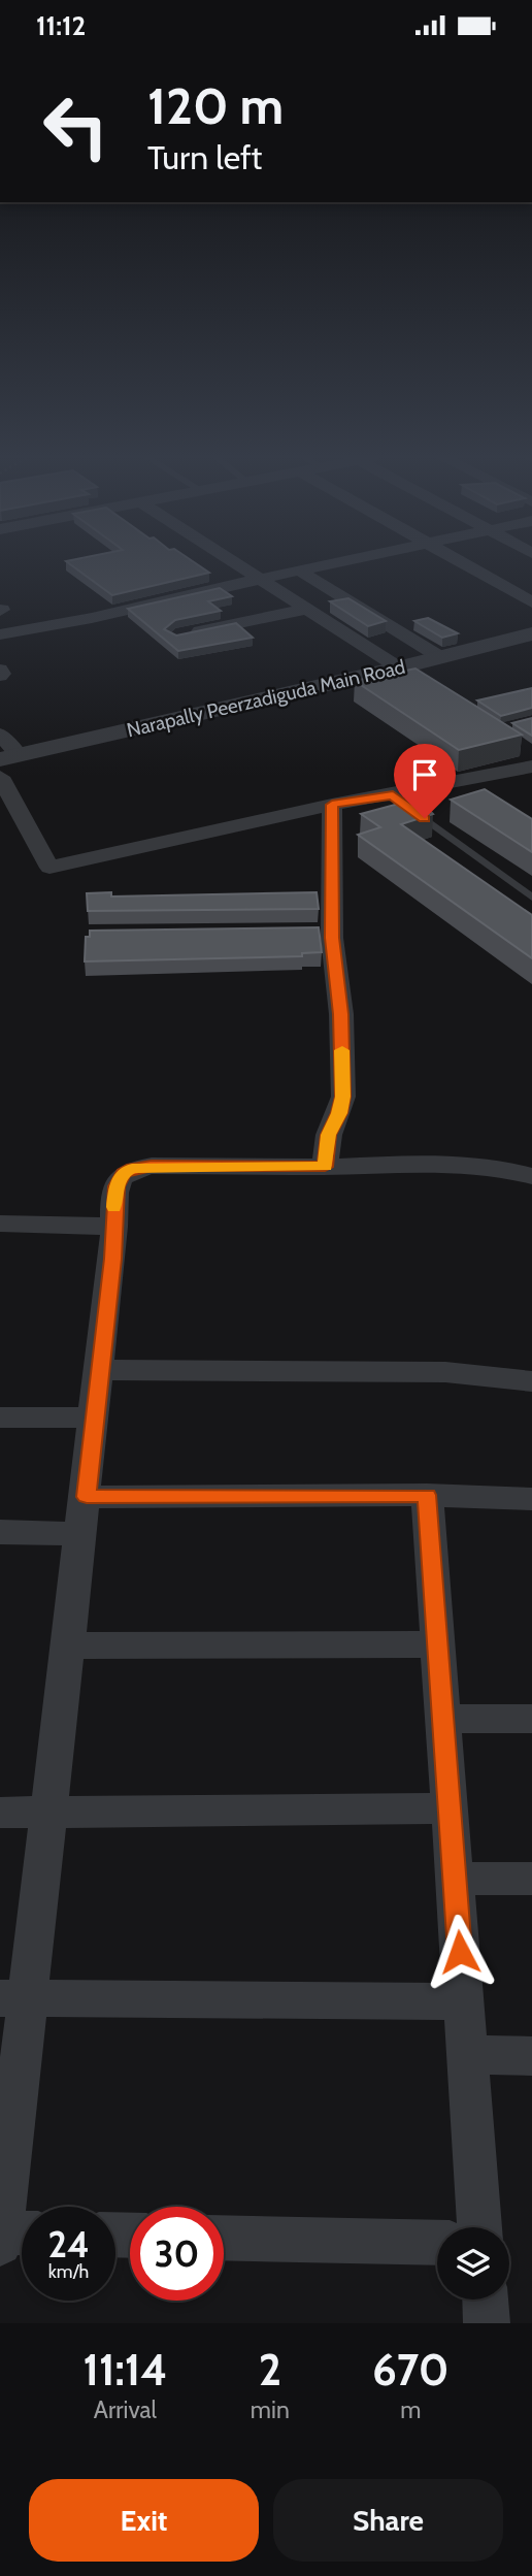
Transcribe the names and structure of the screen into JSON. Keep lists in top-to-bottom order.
{
  "streets": {
    "street": ["Narapally Peerzadiguda Main Road"]
  },
  "page": {
    "status": "11:12",
    "turn": ["120 m", "Turn left"],
    "speed": "24 km/h",
    "limit": "30",
    "eta": [
      "11:14",
      "Arrival",
      "2",
      "min",
      "670",
      "m"
    ],
    "buttons": ["Exit", "Share"]
  }
}
